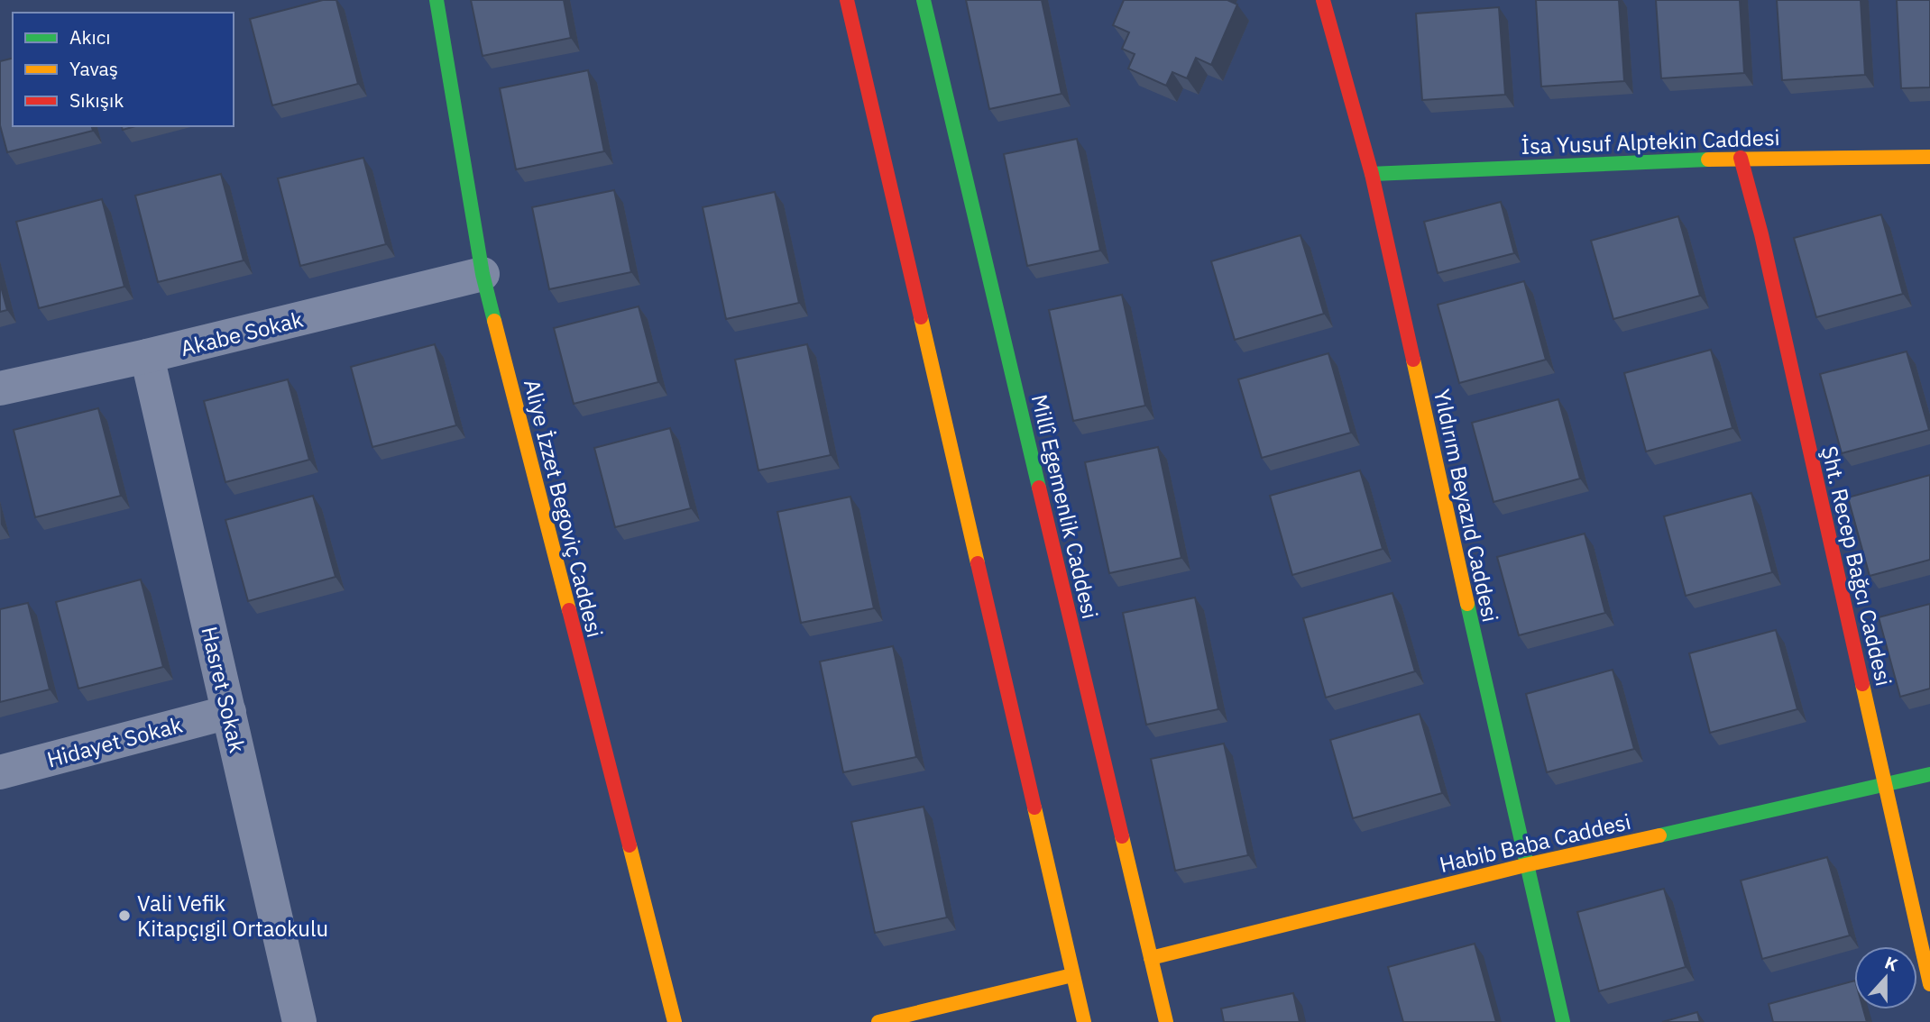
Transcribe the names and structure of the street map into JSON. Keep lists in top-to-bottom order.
{
  "streets": {
    "street": [
      "İsa Yusuf Alptekin Caddesi",
      "Akabe Sokak",
      "Yıldırım Beyazıd Caddesi",
      "Millî Egemenlik Caddesi",
      "Aliye İzzet Begoviç Caddesi",
      "Şht. Recep Bağcı Caddesi",
      "Hasret Sokak",
      "Hidayet Sokak",
      "Habib Baba Caddesi"
    ]
  },
  "crossings": [
    ["İsa Yusuf Alptekin Caddesi", "Yıldırım Beyazıd Caddesi"],
    ["İsa Yusuf Alptekin Caddesi", "Şht. Recep Bağcı Caddesi"],
    ["Akabe Sokak", "Aliye İzzet Begoviç Caddesi"],
    ["Akabe Sokak", "Hasret Sokak"],
    ["Yıldırım Beyazıd Caddesi", "Habib Baba Caddesi"],
    ["Millî Egemenlik Caddesi", "Habib Baba Caddesi"],
    ["Şht. Recep Bağcı Caddesi", "Habib Baba Caddesi"],
    ["Hasret Sokak", "Hidayet Sokak"]
  ],
  "places": ["Vali Vefik Kitapçıgil Ortaokulu"],
  "legend": ["Akıcı", "Yavaş", "Sıkışık"],
  "north": "top"
}
